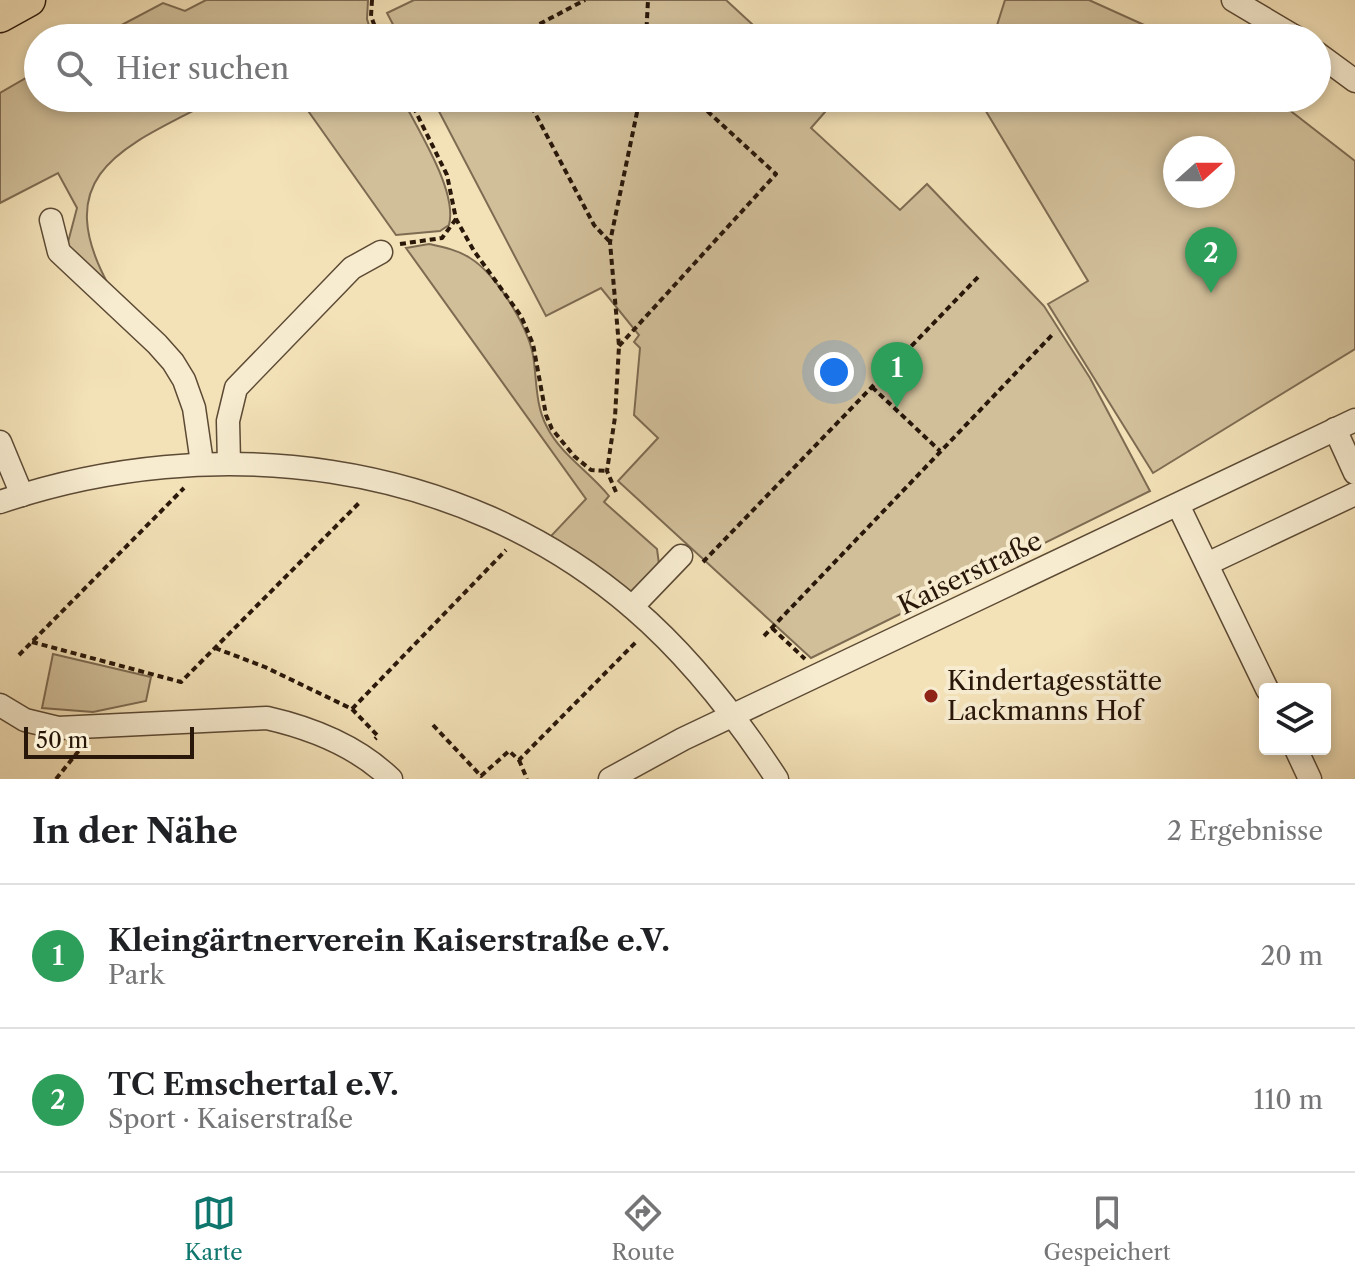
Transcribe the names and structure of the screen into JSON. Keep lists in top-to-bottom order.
{
  "streets": {
    "street": ["Kaiserstraße"]
  },
  "places": ["Kindertagesstätte Lackmanns Hof"],
  "scale_bar": "50 m",
  "north": "right",
  "page": {
    "search": "Hier suchen",
    "pins": ["2", "1"],
    "scale": "50 m",
    "heading": ["In der Nähe", "2 Ergebnisse"],
    "list": [
      {
        "mark": "1",
        "name": "Kleingärtnerverein Kaiserstraße e.V.",
        "note": "Park",
        "value": "20 m"
      },
      {
        "mark": "2",
        "name": "TC Emschertal e.V.",
        "note": "Sport · Kaiserstraße",
        "value": "110 m"
      }
    ],
    "nav": ["Karte", "Route", "Gespeichert"]
  }
}
